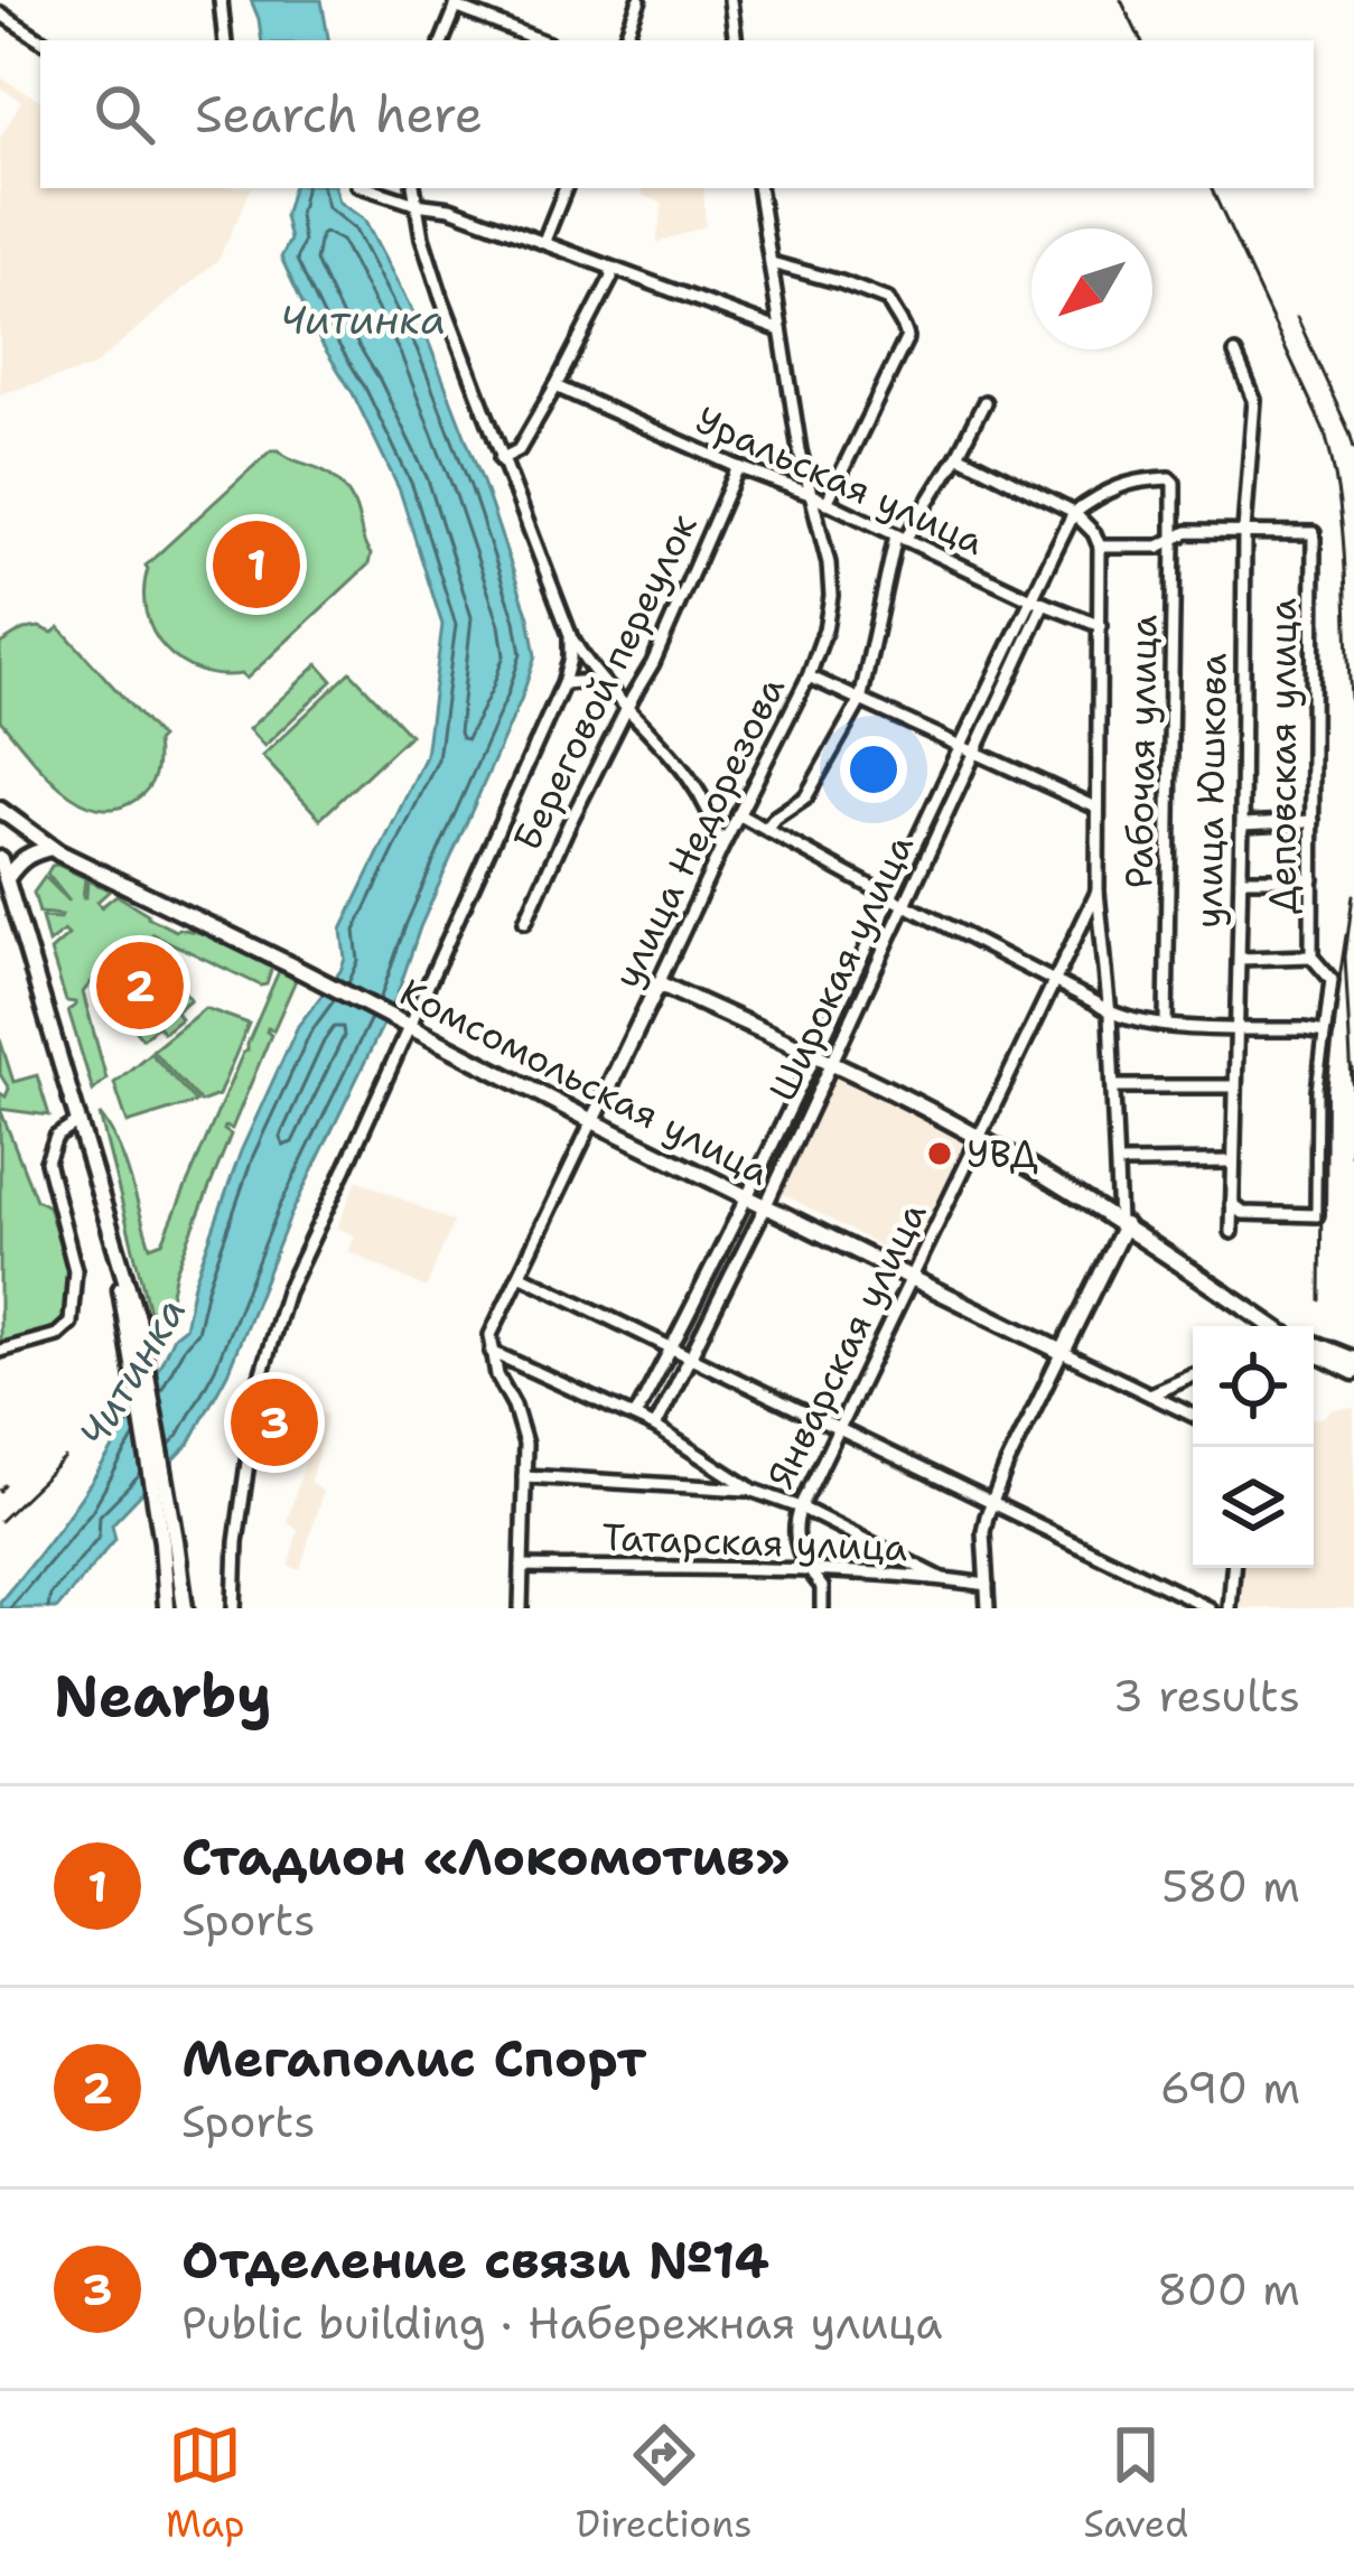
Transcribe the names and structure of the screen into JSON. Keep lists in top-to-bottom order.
{
  "streets": {
    "main road": ["улица Недорезова", "Комсомольская улица"],
    "street": [
      "Уральская улица",
      "Береговой переулок",
      "Рабочая улица",
      "Деповская улица",
      "улица Юшкова",
      "Широкая улица",
      "Январская улица",
      "Татарская улица"
    ]
  },
  "crossings": [
    ["Уральская улица", "Береговой переулок"],
    ["Уральская улица", "улица Недорезова"],
    ["Уральская улица", "Широкая улица"],
    ["Рабочая улица", "Широкая улица"],
    ["Деповская улица", "улица Юшкова"],
    ["улица Недорезова", "Комсомольская улица"],
    ["Широкая улица", "Комсомольская улица"],
    ["Комсомольская улица", "Январская улица"],
    ["Январская улица", "Татарская улица"]
  ],
  "water": ["Читинка"],
  "places": ["УВД"],
  "north": "bottom left",
  "page": {
    "search": "Search here",
    "pins": ["1", "2", "3"],
    "heading": ["Nearby", "3 results"],
    "list": [
      {
        "mark": "1",
        "name": "Стадион «Локомотив»",
        "note": "Sports",
        "value": "580 m"
      },
      {
        "mark": "2",
        "name": "Мегаполис Спорт",
        "note": "Sports",
        "value": "690 m"
      },
      {
        "mark": "3",
        "name": "Отделение связи №14",
        "note": "Public building · Набережная улица",
        "value": "800 m"
      }
    ],
    "nav": ["Map", "Directions", "Saved"]
  }
}
